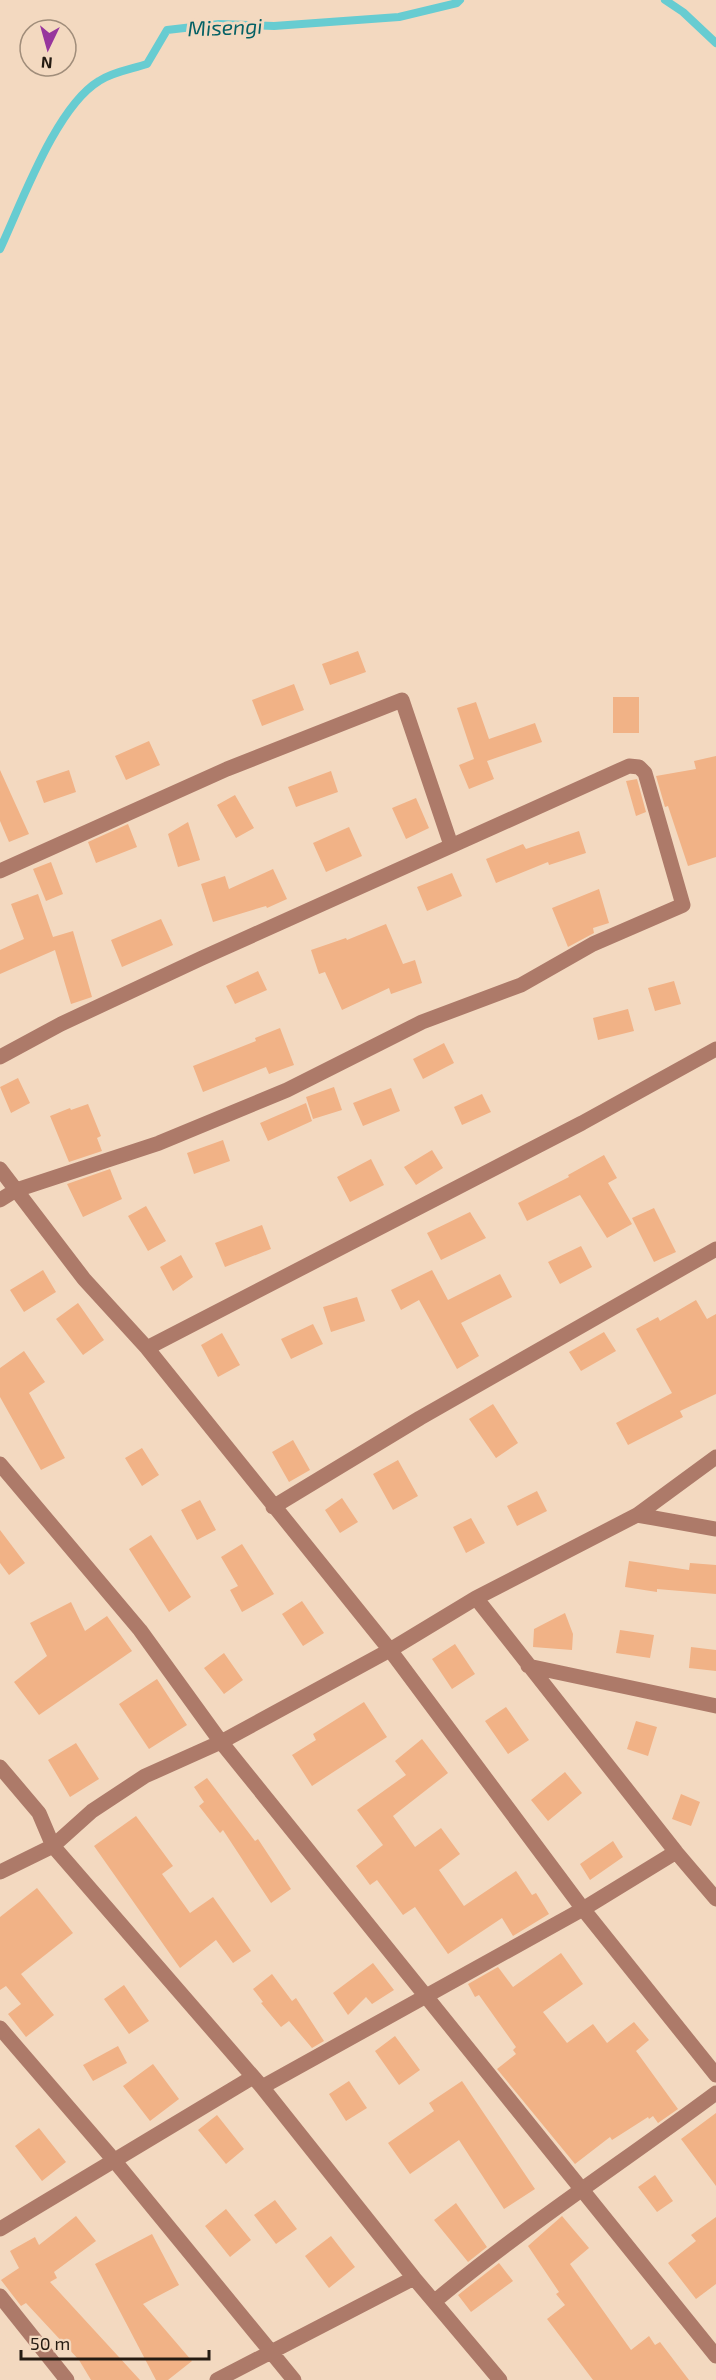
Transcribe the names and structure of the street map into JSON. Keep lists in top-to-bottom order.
{
  "water": ["Misengi"],
  "scale_bar": "50 m",
  "north": "bottom"
}
